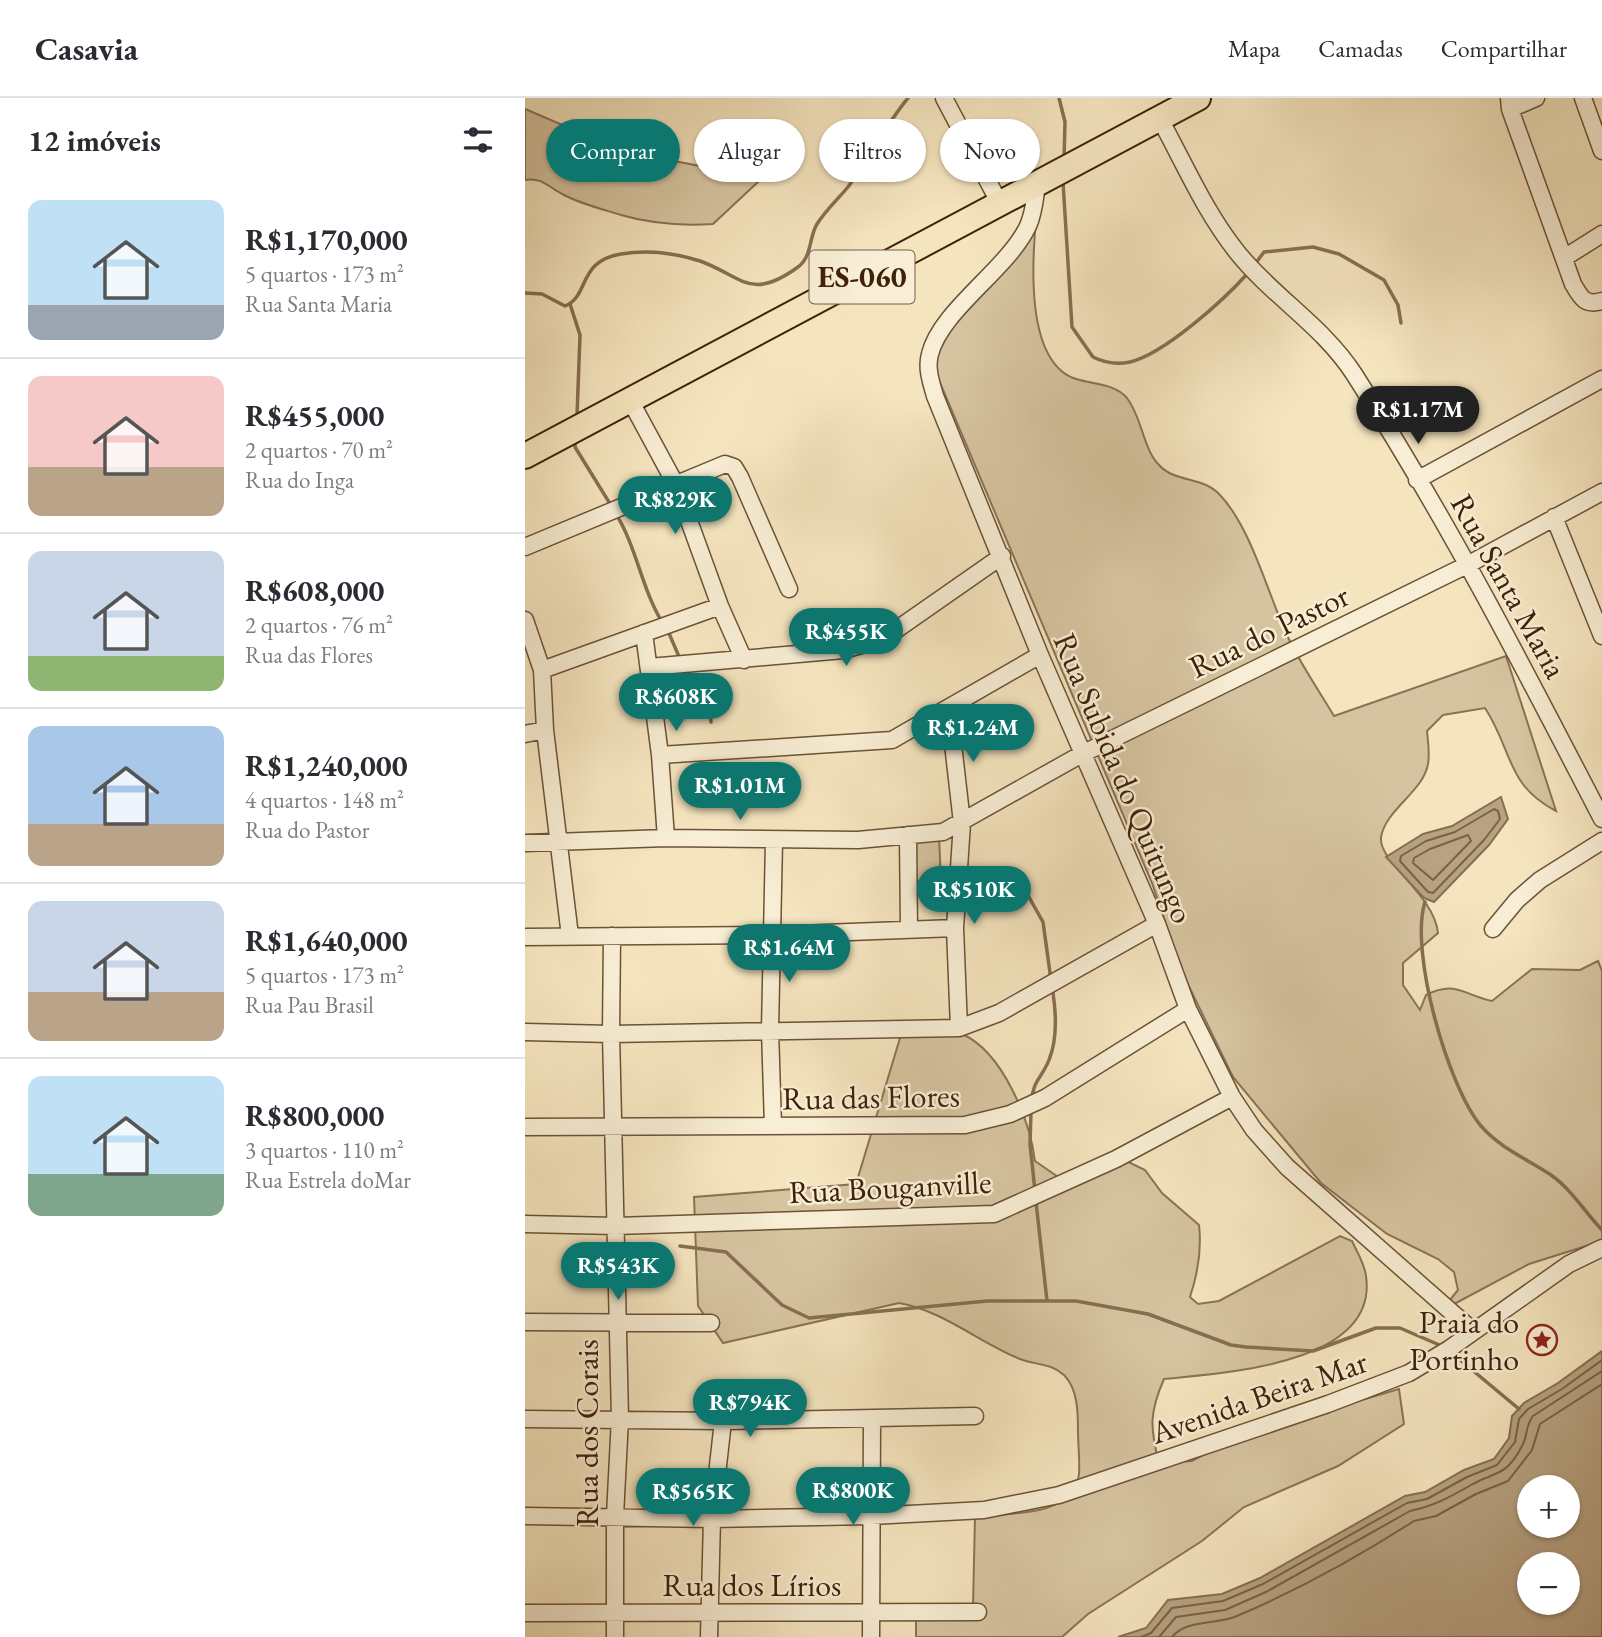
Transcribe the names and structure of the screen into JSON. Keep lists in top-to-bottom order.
{
  "streets": {
    "main road": ["ES-060"],
    "street": [
      "Rua Santa Maria",
      "Rua do Pastor",
      "Rua Subida do Quitungo",
      "Rua das Flores",
      "Rua Bouganville",
      "Avenida Beira Mar",
      "Rua dos Corais",
      "Rua dos Lírios"
    ]
  },
  "crossings": [
    ["ES-060", "Rua Santa Maria"],
    ["ES-060", "Rua Subida do Quitungo"],
    ["Rua Santa Maria", "Rua do Pastor"],
    ["Rua do Pastor", "Rua Subida do Quitungo"],
    ["Rua Subida do Quitungo", "Rua das Flores"],
    ["Rua Subida do Quitungo", "Rua Bouganville"],
    ["Rua Subida do Quitungo", "Avenida Beira Mar"],
    ["Rua das Flores", "Rua dos Corais"],
    ["Rua Bouganville", "Rua dos Corais"],
    ["Avenida Beira Mar", "Rua dos Corais"],
    ["Rua dos Corais", "Rua dos Lírios"]
  ],
  "places": {
    "place": ["Praia do Portinho"]
  },
  "page": {
    "header": "Casavia",
    "nav": ["Mapa", "Camadas", "Compartilhar"],
    "heading": "12 imóveis",
    "chip": [
      "Comprar",
      "Alugar",
      "Filtros",
      "Novo"
    ],
    "list": [
      {
        "name": "R$1,170,000",
        "note": "5 quartos · 173 m² · Rua Santa Maria"
      },
      {
        "name": "R$455,000",
        "note": "2 quartos · 70 m² · Rua do Inga"
      },
      {
        "name": "R$608,000",
        "note": "2 quartos · 76 m² · Rua das Flores"
      },
      {
        "name": "R$1,240,000",
        "note": "4 quartos · 148 m² · Rua do Pastor"
      },
      {
        "name": "R$1,640,000",
        "note": "5 quartos · 173 m² · Rua Pau Brasil"
      },
      {
        "name": "R$800,000",
        "note": "3 quartos · 110 m² · Rua Estrela doMar"
      }
    ],
    "price": [
      "R$1.17M",
      "R$829K",
      "R$455K",
      "R$608K",
      "R$1.24M",
      "R$1.01M",
      "R$510K",
      "R$1.64M",
      "R$543K",
      "R$794K",
      "R$800K",
      "R$565K"
    ],
    "map_buttons": ["+", "−"]
  }
}
